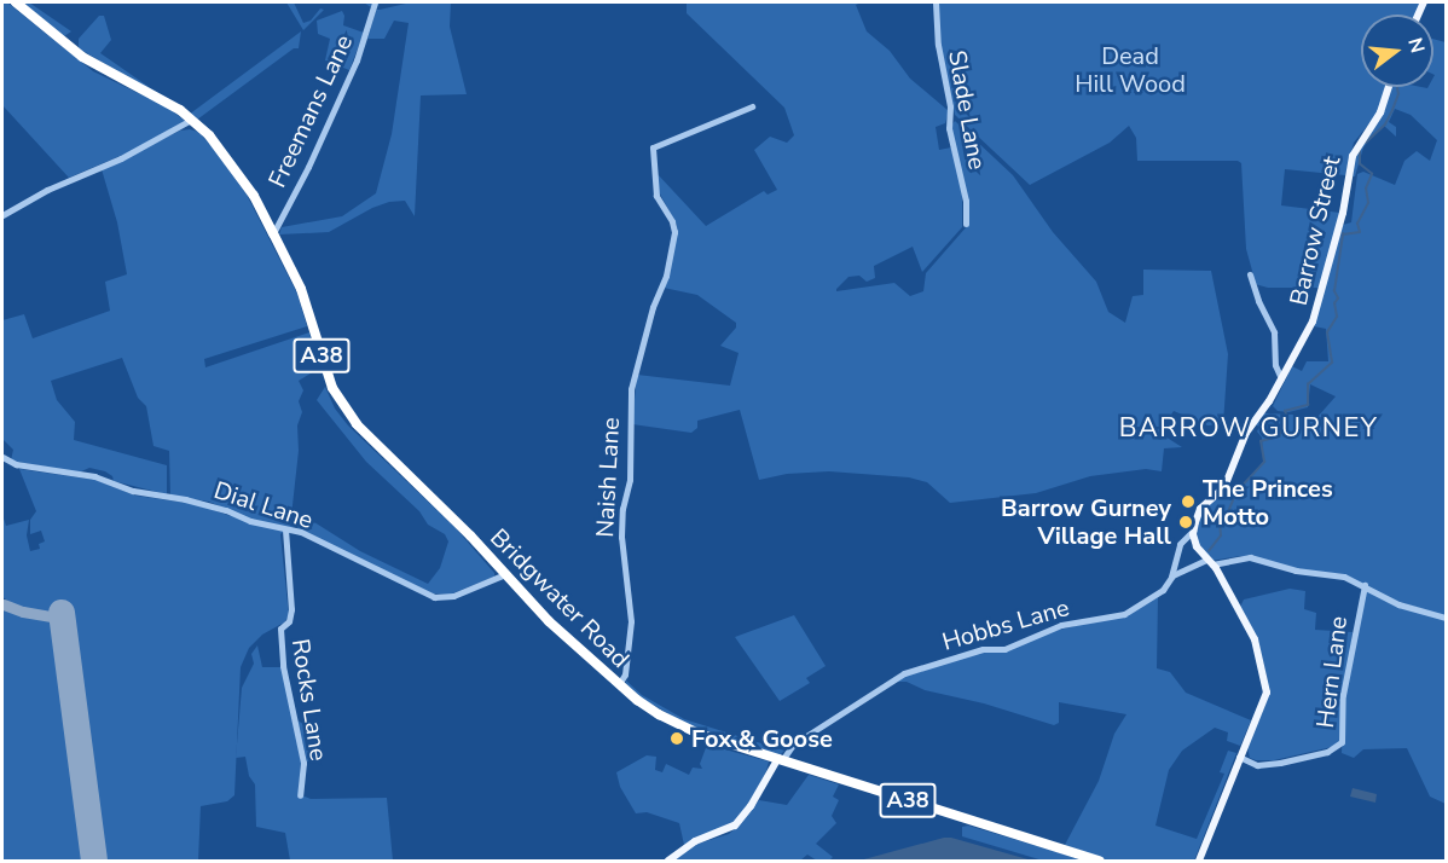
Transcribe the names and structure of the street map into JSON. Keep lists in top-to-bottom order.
{
  "streets": {
    "highway": ["A38", "Bridgwater Road"],
    "main road": ["Barrow Street"],
    "street": [
      "Slade Lane",
      "Freemans Lane",
      "Naish Lane",
      "Dial Lane",
      "Hobbs Lane",
      "Hern Lane",
      "Rocks Lane"
    ]
  },
  "crossings": [
    ["Freemans Lane", "Bridgwater Road"],
    ["A38", "Bridgwater Road"],
    ["Naish Lane", "Bridgwater Road"],
    ["Dial Lane", "Bridgwater Road"],
    ["Dial Lane", "Rocks Lane"],
    ["Bridgwater Road", "Hobbs Lane"],
    ["Hobbs Lane", "Hern Lane"]
  ],
  "districts": ["BARROW GURNEY"],
  "parks": ["Dead Hill Wood"],
  "places": ["The Princes Motto", "Barrow Gurney Village Hall", "Fox & Goose"],
  "north": "right"
}
